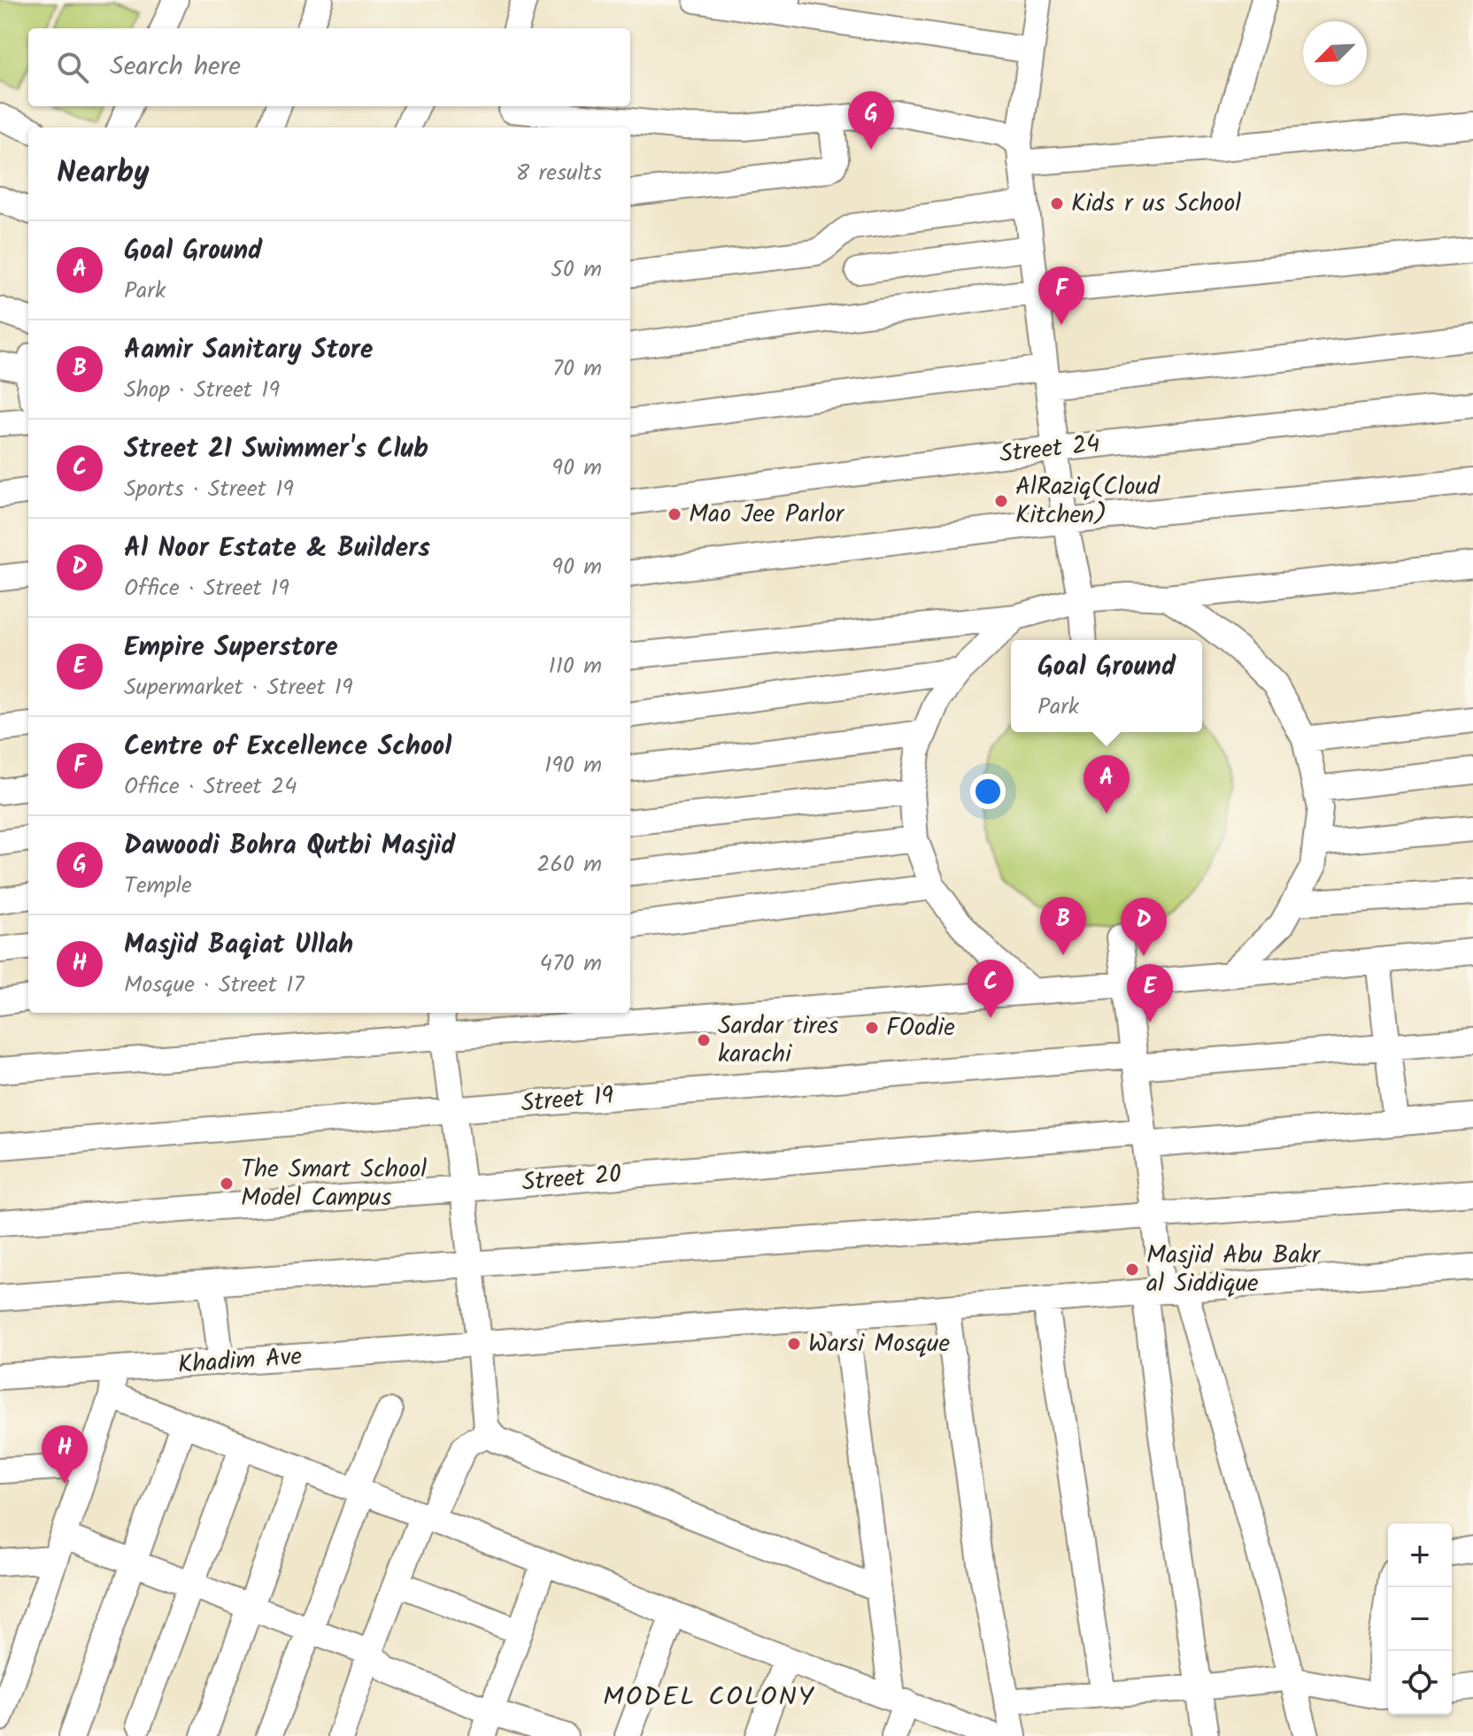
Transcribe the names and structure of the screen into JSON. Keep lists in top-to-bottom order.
{
  "streets": {
    "street": [
      "Street 24",
      "Street 19",
      "Street 20",
      "Khadim Ave"
    ]
  },
  "districts": ["MODEL COLONY"],
  "places": [
    "Kids r us School",
    "AlRaziq(Cloud Kitchen)",
    "Mao Jee Parlor",
    "FOodie",
    "Sardar tires karachi",
    "The Smart School Model Campus",
    "Masjid Abu Bakr al Siddique",
    "Warsi Mosque"
  ],
  "north": "bottom left",
  "page": {
    "search": "Search here",
    "pins": [
      "G",
      "F",
      "A",
      "B",
      "D",
      "C",
      "E",
      "H"
    ],
    "heading": ["Nearby", "8 results"],
    "list": [
      {
        "mark": "A",
        "name": "Goal Ground",
        "note": "Park",
        "value": "50 m"
      },
      {
        "mark": "B",
        "name": "Aamir Sanitary Store",
        "note": "Shop · Street 19",
        "value": "70 m"
      },
      {
        "mark": "C",
        "name": "Street 21 Swimmer's Club",
        "note": "Sports · Street 19",
        "value": "90 m"
      },
      {
        "mark": "D",
        "name": "Al Noor Estate & Builders",
        "note": "Office · Street 19",
        "value": "90 m"
      },
      {
        "mark": "E",
        "name": "Empire Superstore",
        "note": "Supermarket · Street 19",
        "value": "110 m"
      },
      {
        "mark": "F",
        "name": "Centre of Excellence School",
        "note": "Office · Street 24",
        "value": "190 m"
      },
      {
        "mark": "G",
        "name": "Dawoodi Bohra Qutbi Masjid",
        "note": "Temple",
        "value": "260 m"
      },
      {
        "mark": "H",
        "name": "Masjid Baqiat Ullah",
        "note": "Mosque · Street 17",
        "value": "470 m"
      }
    ],
    "popup": ["Goal Ground", "Park"],
    "map_buttons": ["+", "−"]
  }
}
